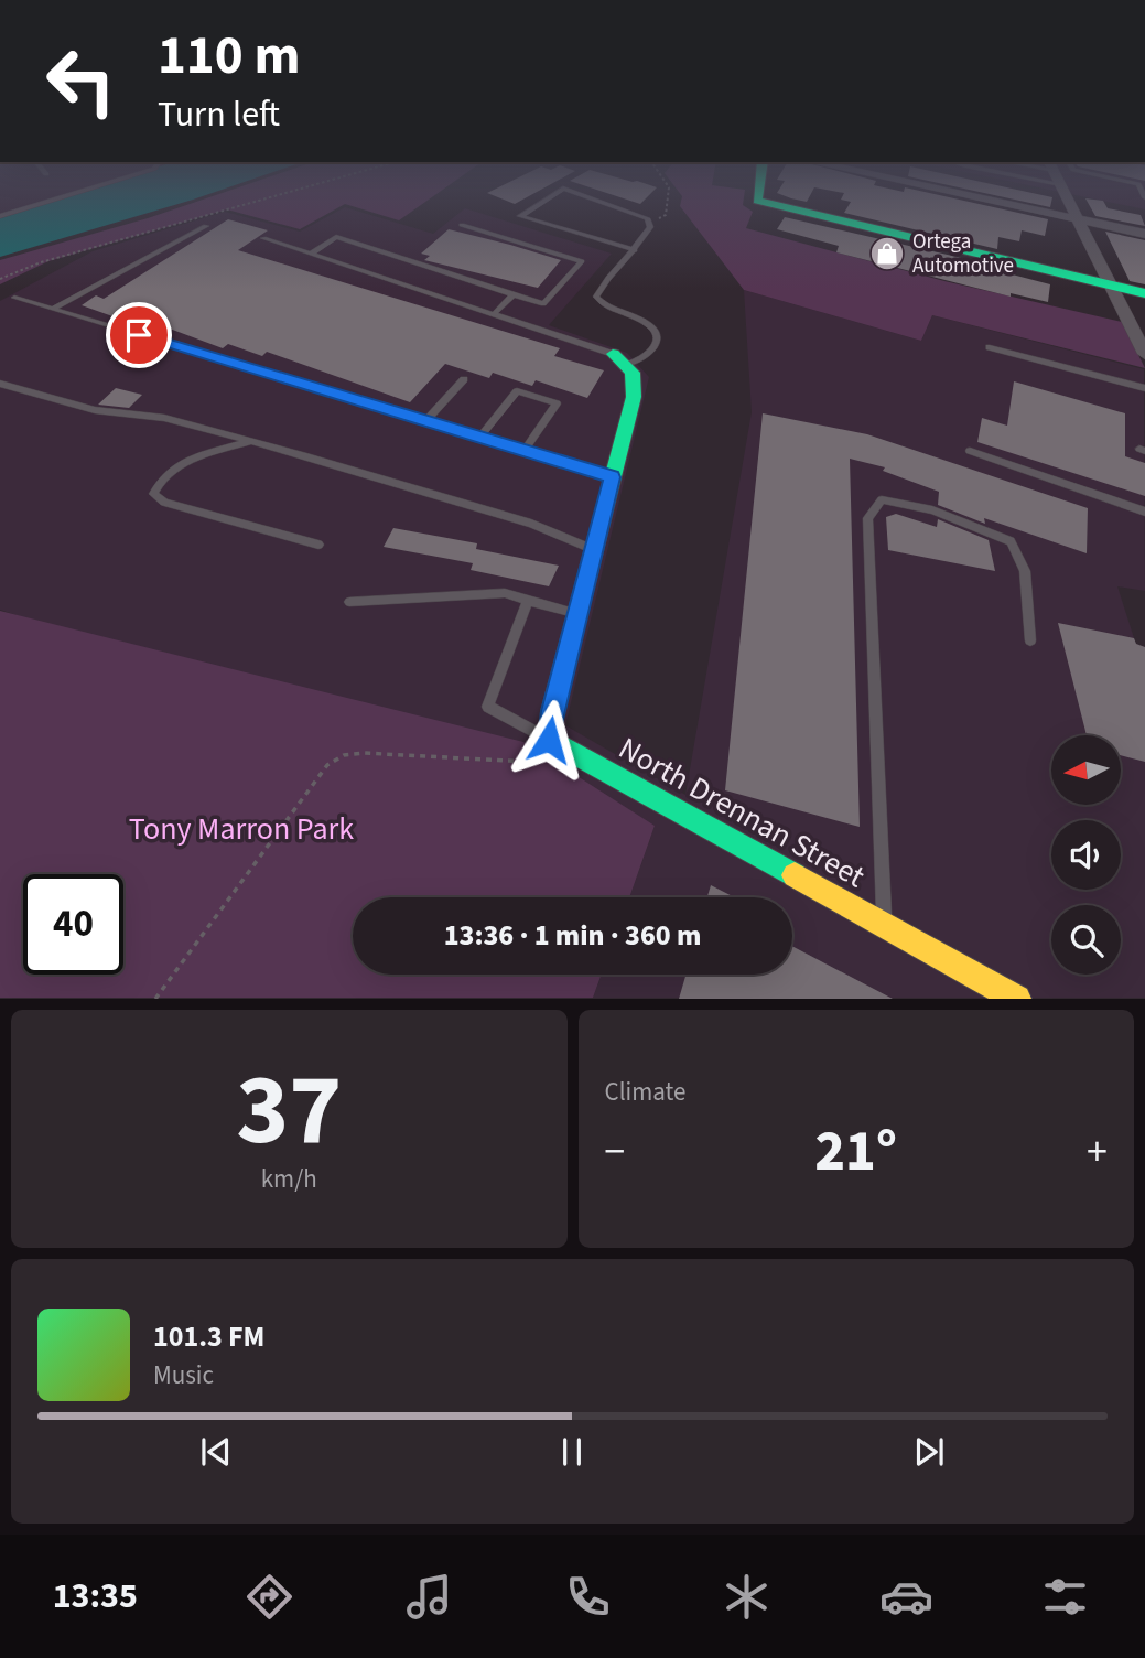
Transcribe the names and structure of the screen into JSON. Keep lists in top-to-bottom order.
{
  "streets": {
    "street": ["North Drennan Street"]
  },
  "parks": ["Tony Marron Park"],
  "places": {
    "shop": ["Ortega Automotive"]
  },
  "north": "left",
  "page": {
    "turn": ["110 m", "Turn left"],
    "limit": "40",
    "trip": "13:36 · 1 min · 360 m",
    "tile": [
      ["37", "km/h"],
      "Climate"
    ],
    "heat": ["−", "21°", "+"],
    "song": ["101.3 FM", "Music"],
    "tabs": "13:35"
  }
}
